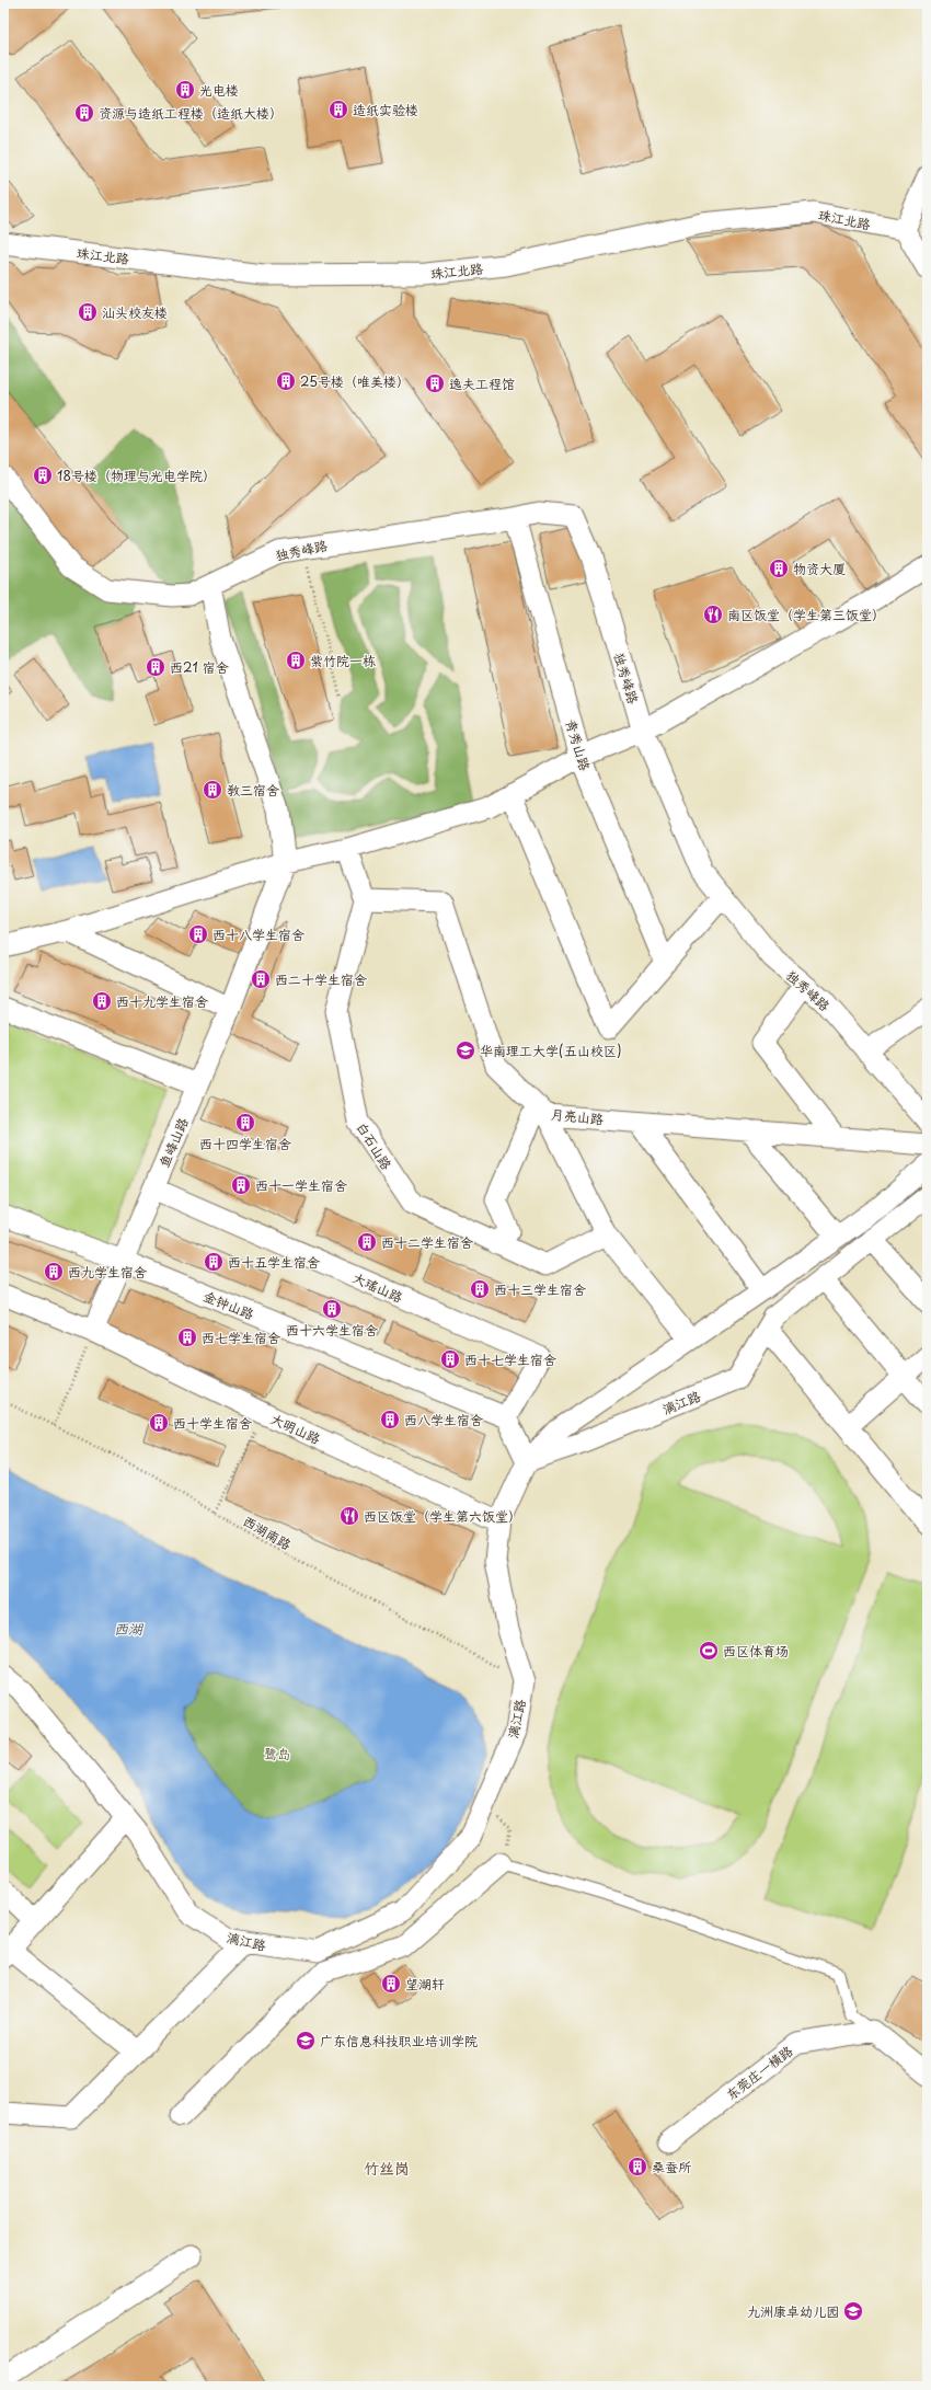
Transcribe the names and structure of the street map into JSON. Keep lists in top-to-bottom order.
{
  "streets": {
    "street": [
      "珠江北路",
      "独秀峰路",
      "青秀山路",
      "月亮山路",
      "鱼峰山路",
      "白石山路",
      "大瑶山路",
      "金钟山路",
      "漓江路",
      "大明山路",
      "东莞庄一横路"
    ],
    "path": ["西湖南路"]
  },
  "crossings": [
    ["独秀峰路", "青秀山路"],
    ["月亮山路", "白石山路"],
    ["鱼峰山路", "大瑶山路"],
    ["鱼峰山路", "金钟山路"],
    ["鱼峰山路", "大明山路"],
    ["大瑶山路", "金钟山路"],
    ["漓江路", "大明山路"],
    ["漓江路", "西湖南路"]
  ],
  "districts": ["竹丝岗"],
  "water": ["西湖"],
  "parks": ["鹭岛"],
  "places": {
    "building": [
      "光电楼",
      "造纸实验楼",
      "资源与造纸工程楼（造纸大楼）",
      "汕头校友楼",
      "25号楼（唯美楼）",
      "逸夫工程馆",
      "18号楼（物理与光电学院）",
      "物资大厦",
      "紫竹院一栋",
      "西21 宿舍",
      "教三宿舍",
      "西十八学生宿舍",
      "西二十学生宿舍",
      "西十九学生宿舍",
      "西十四学生宿舍",
      "西十一学生宿舍",
      "西十二学生宿舍",
      "西十五学生宿舍",
      "西九学生宿舍",
      "西十三学生宿舍",
      "西十六学生宿舍",
      "西七学生宿舍",
      "西十七学生宿舍",
      "西八学生宿舍",
      "西十学生宿舍",
      "望湖轩",
      "桑蚕所"
    ],
    "restaurant": ["南区饭堂（学生第三饭堂）", "西区饭堂（学生第六饭堂）"],
    "school or university": ["华南理工大学(五山校区)", "广东信息科技职业培训学院", "九洲康卓幼儿园"],
    "sports": ["西区体育场"]
  }
}
